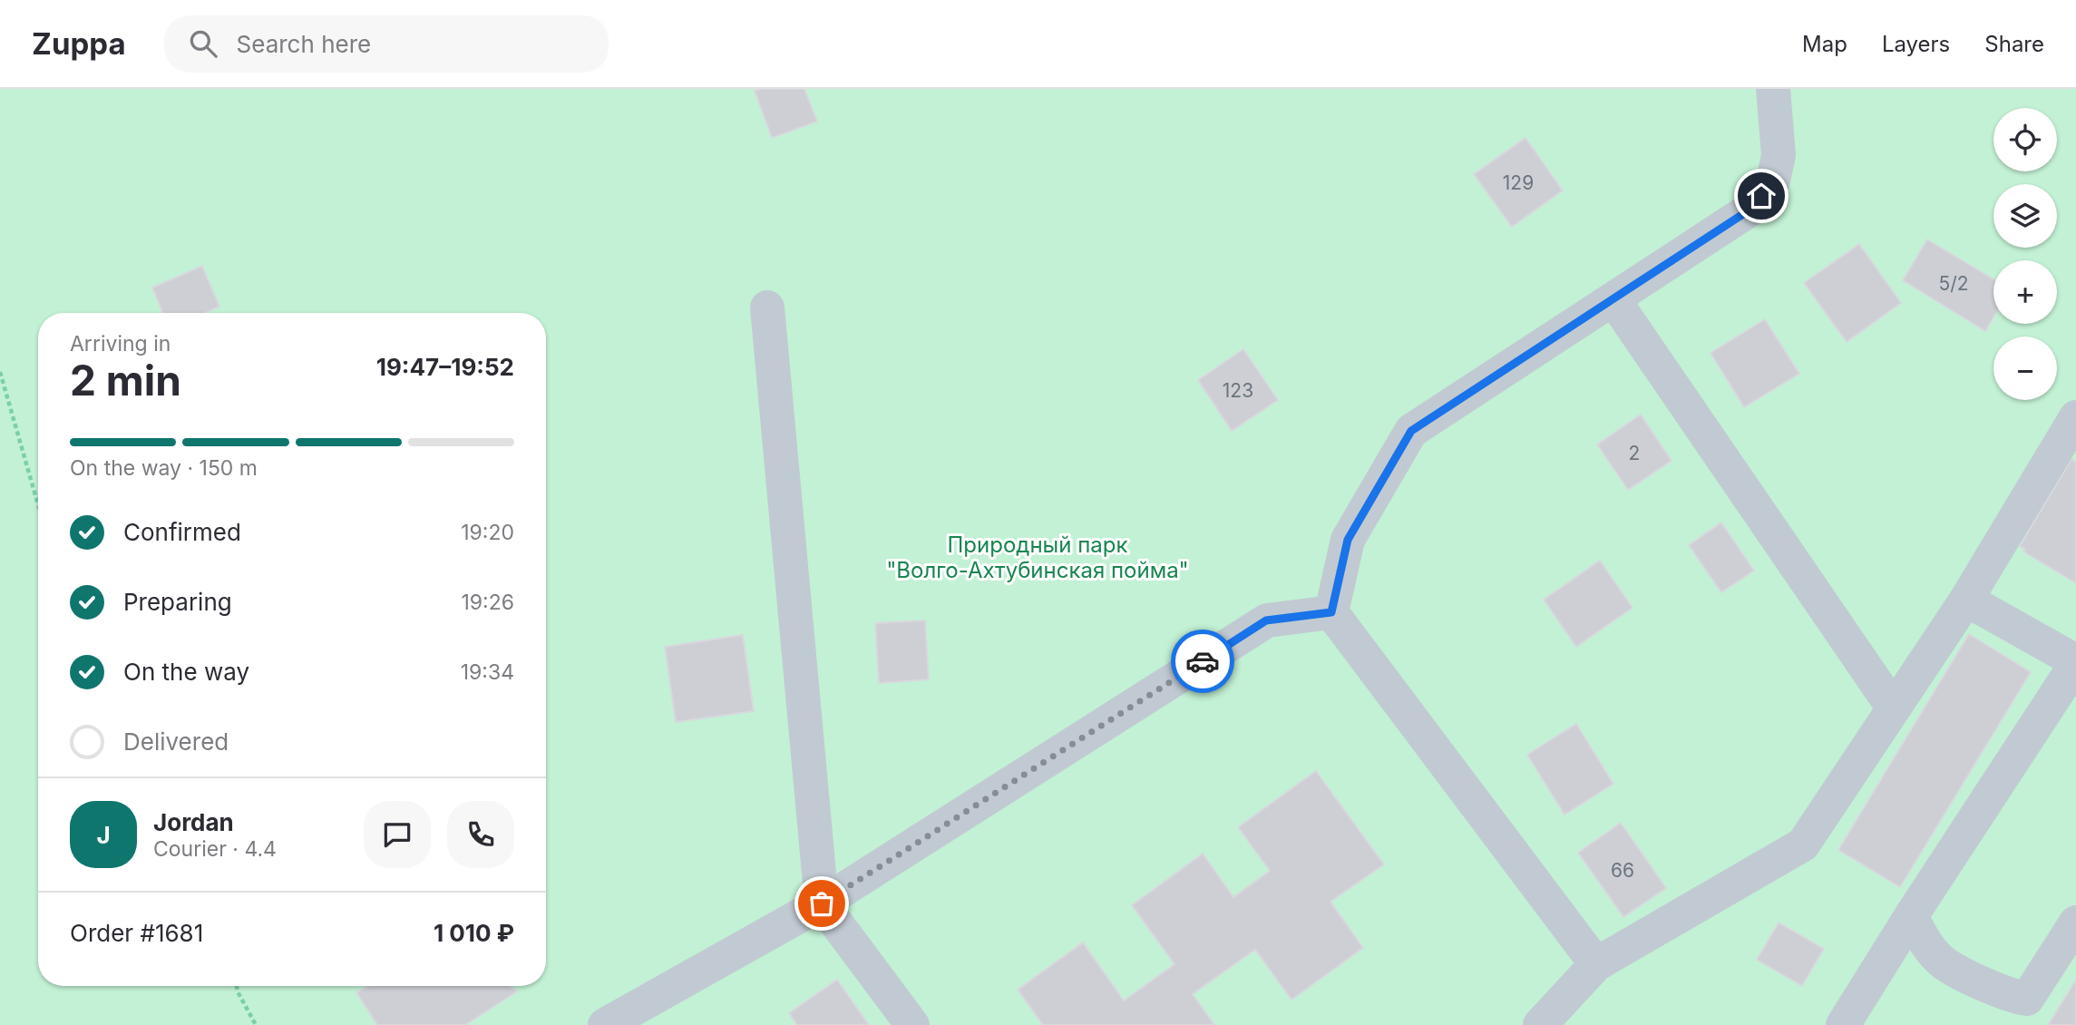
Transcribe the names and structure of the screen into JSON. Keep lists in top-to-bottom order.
{
  "parks": ["Природный парк \"Волго-Ахтубинская пойма\""],
  "house_numbers": [
    "129",
    "5/2",
    "123",
    "2",
    "66"
  ],
  "page": {
    "header": "Zuppa",
    "search": "Search here",
    "nav": ["Map", "Layers", "Share"],
    "map_buttons": ["+", "−"],
    "heading": ["2 min", "Arriving in", "19:47–19:52"],
    "panel": [
      "Jordan",
      "Courier · 4.4",
      "Order #1681",
      "1 010 ₽"
    ],
    "bar": "On the way · 150 m",
    "list": [
      ["Confirmed", "19:20"],
      ["Preparing", "19:26"],
      ["On the way", "19:34"],
      "Delivered"
    ],
    "round": "J"
  }
}
